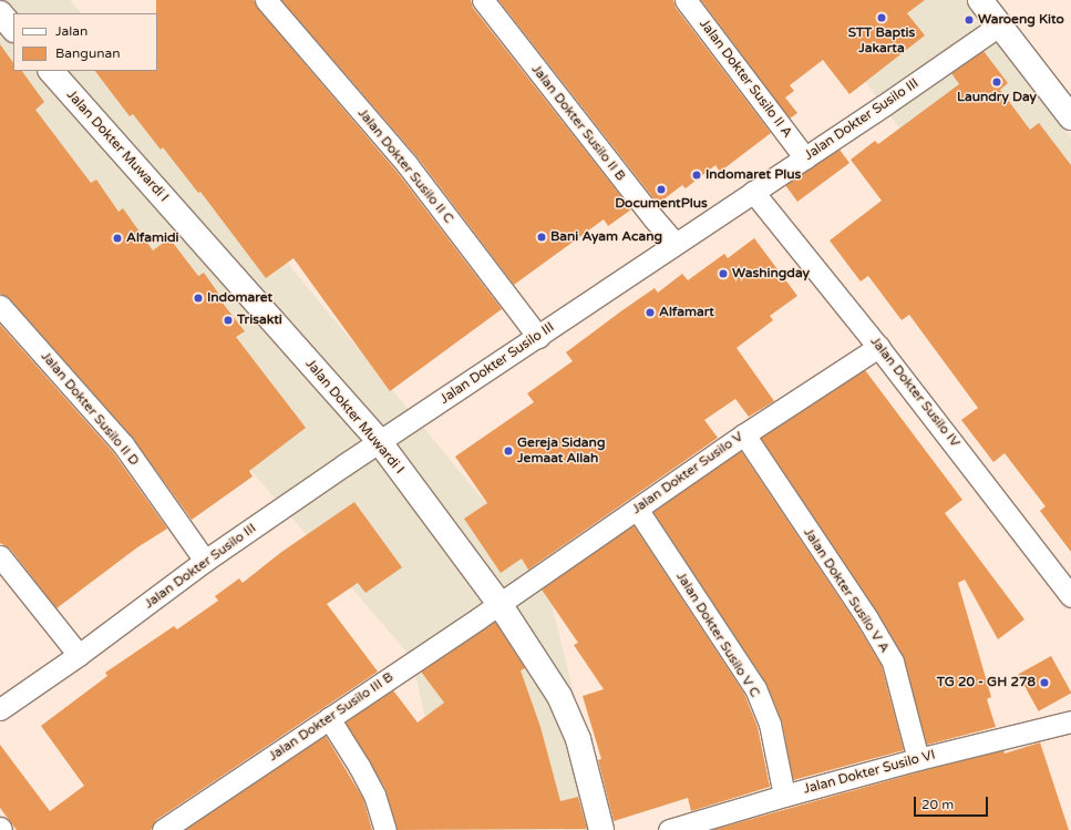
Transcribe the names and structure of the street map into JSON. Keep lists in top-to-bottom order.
{
  "streets": {
    "street": [
      "Jalan Dokter Susilo II A",
      "Jalan Dokter Susilo III",
      "Jalan Dokter Susilo II B",
      "Jalan Dokter Muwardi I",
      "Jalan Dokter Susilo II C",
      "Jalan Dokter Susilo IV",
      "Jalan Dokter Susilo II D",
      "Jalan Dokter Susilo V",
      "Jalan Dokter Susilo V A",
      "Jalan Dokter Susilo V C",
      "Jalan Dokter Susilo III B",
      "Jalan Dokter Susilo VI"
    ]
  },
  "crossings": [
    ["Jalan Dokter Susilo II A", "Jalan Dokter Susilo III"],
    ["Jalan Dokter Susilo III", "Jalan Dokter Susilo II B"],
    ["Jalan Dokter Susilo III", "Jalan Dokter Muwardi I"],
    ["Jalan Dokter Susilo III", "Jalan Dokter Susilo II C"],
    ["Jalan Dokter Susilo III", "Jalan Dokter Susilo IV"],
    ["Jalan Dokter Susilo III", "Jalan Dokter Susilo II D"],
    ["Jalan Dokter Muwardi I", "Jalan Dokter Susilo V"],
    ["Jalan Dokter Muwardi I", "Jalan Dokter Susilo III B"],
    ["Jalan Dokter Susilo IV", "Jalan Dokter Susilo V"],
    ["Jalan Dokter Susilo V", "Jalan Dokter Susilo V A"],
    ["Jalan Dokter Susilo V", "Jalan Dokter Susilo V C"],
    ["Jalan Dokter Susilo V", "Jalan Dokter Susilo III B"],
    ["Jalan Dokter Susilo V A", "Jalan Dokter Susilo VI"],
    ["Jalan Dokter Susilo V C", "Jalan Dokter Susilo VI"]
  ],
  "places": [
    "STT Baptis Jakarta",
    "Waroeng Kito",
    "Laundry Day",
    "Indomaret Plus",
    "DocumentPlus",
    "Bani Ayam Acang",
    "Alfamidi",
    "Washingday",
    "Indomaret",
    "Alfamart",
    "Trisakti",
    "Gereja Sidang Jemaat Allah",
    "TG 20 - GH 278"
  ],
  "legend": ["Jalan", "Bangunan"],
  "scale_bar": "20 m"
}
